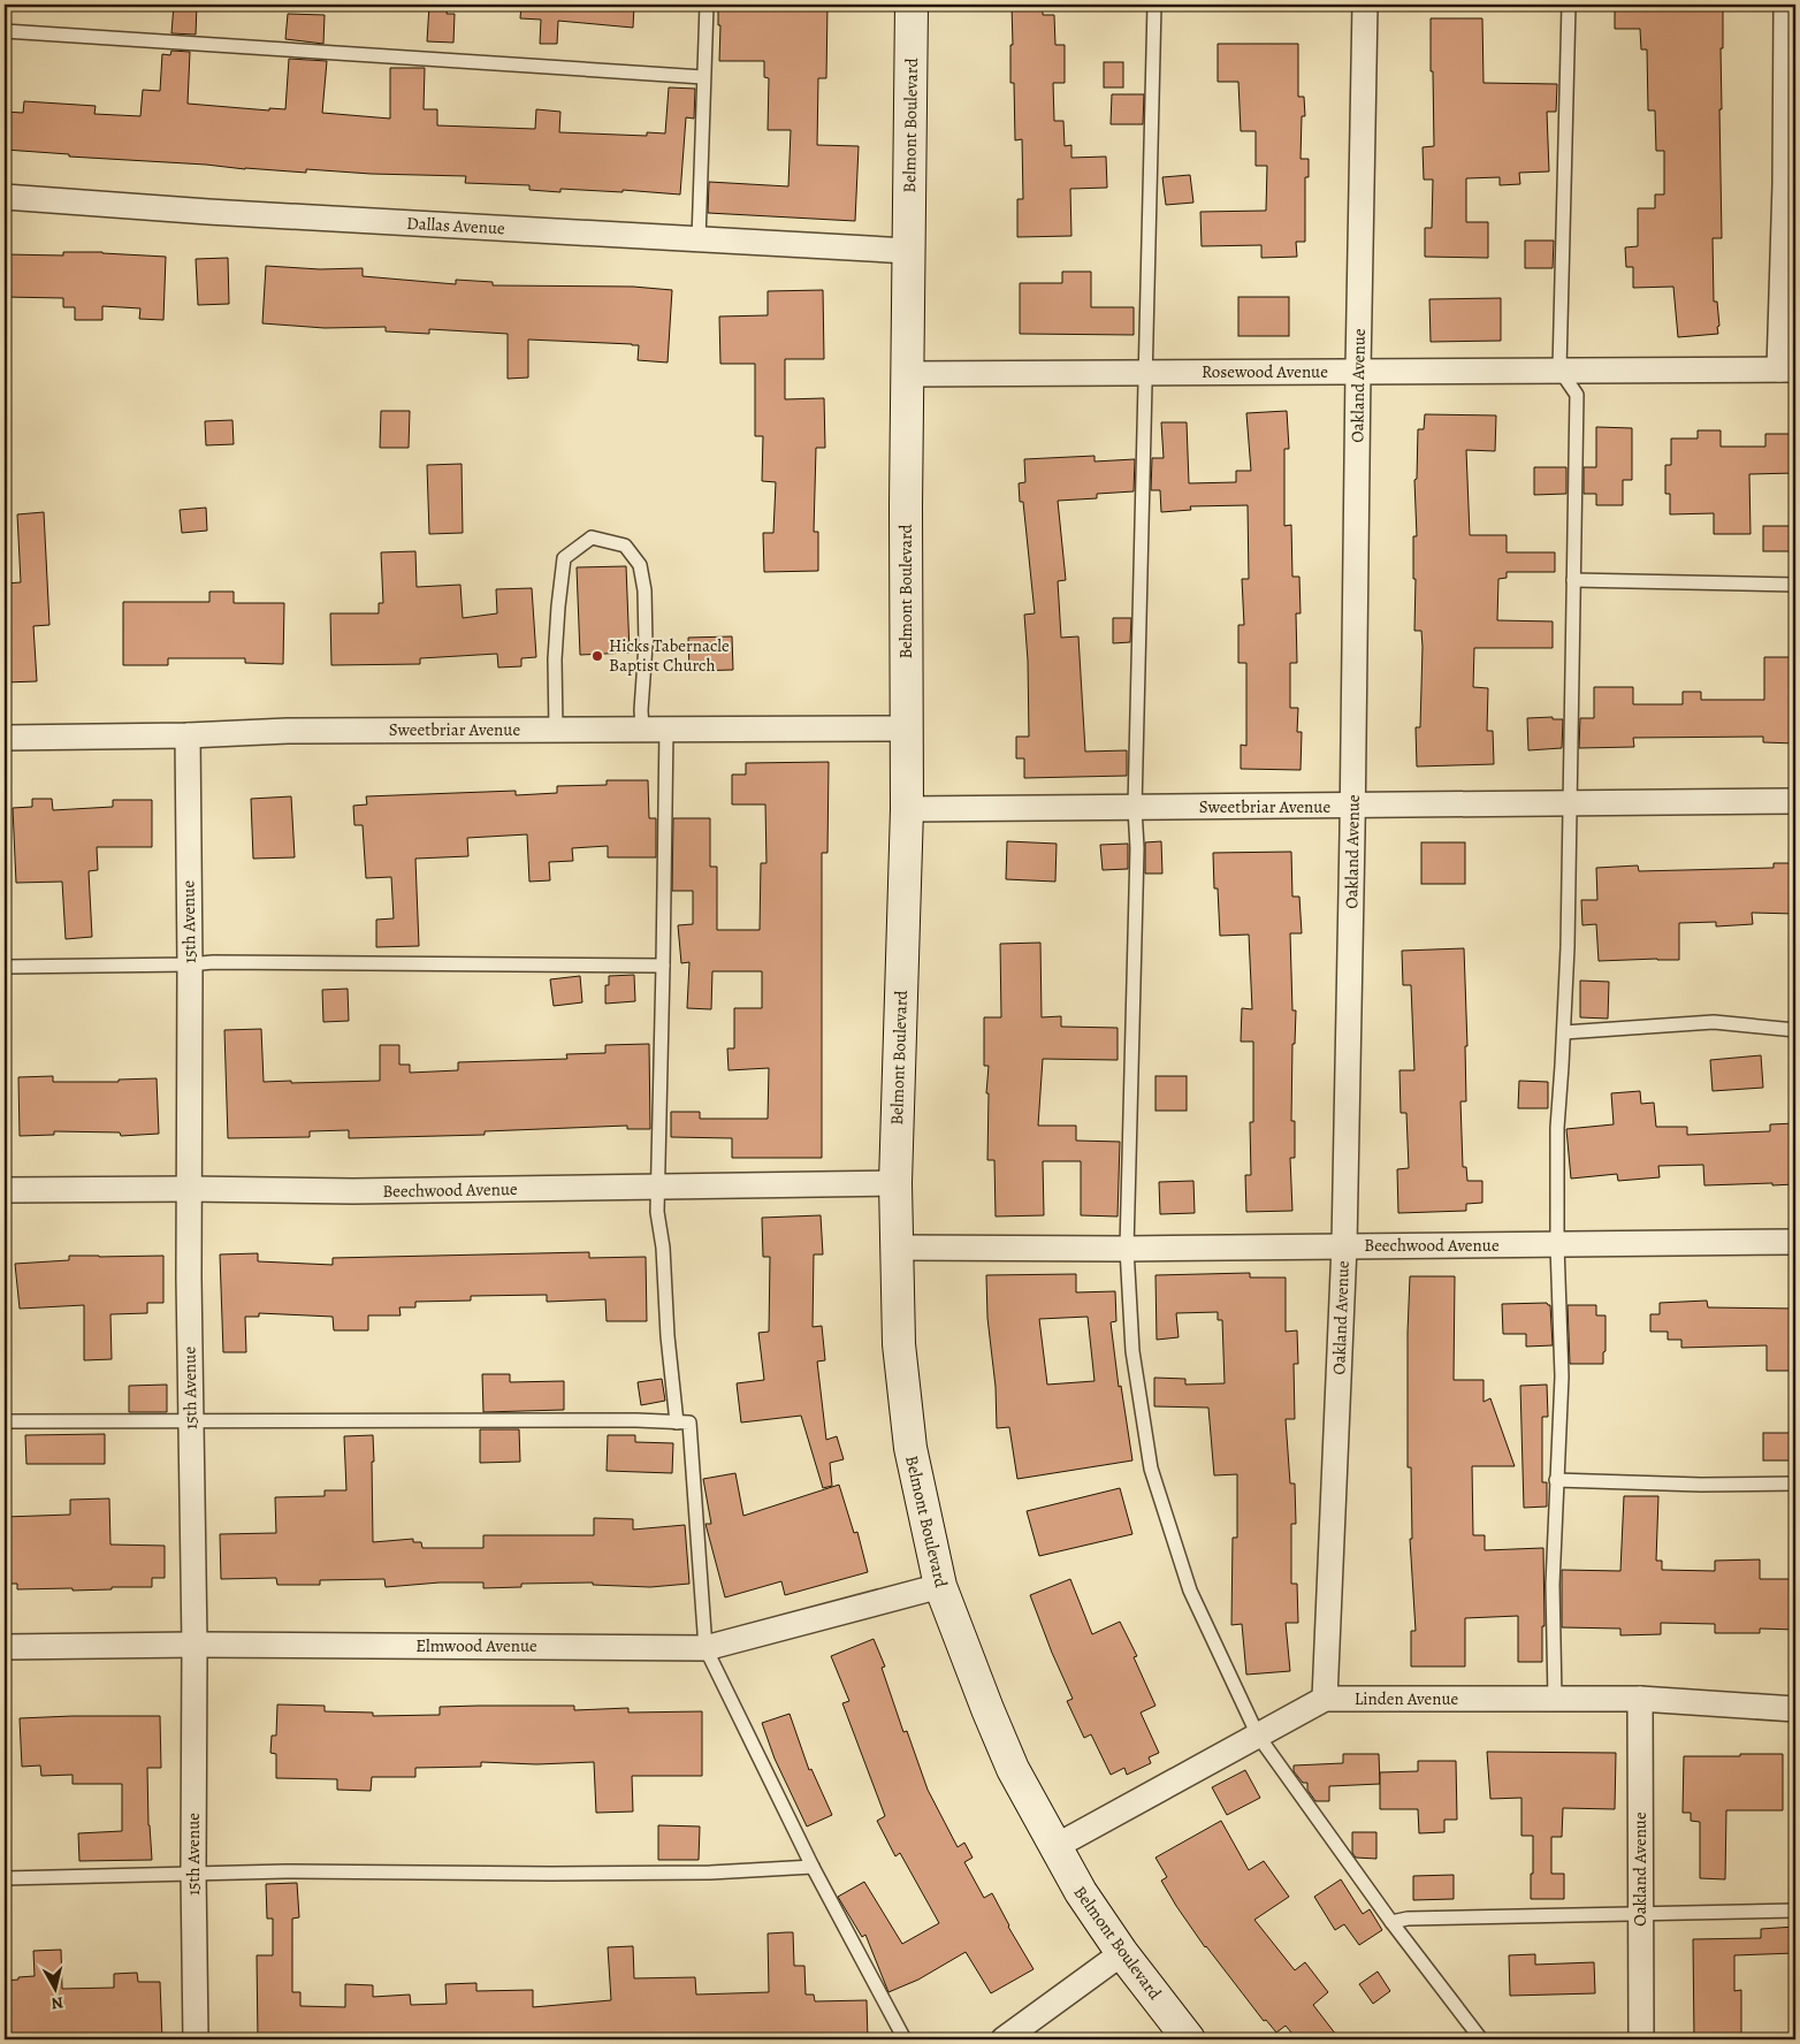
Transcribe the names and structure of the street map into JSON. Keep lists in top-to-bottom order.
{
  "streets": {
    "street": [
      "Belmont Boulevard",
      "Dallas Avenue",
      "Rosewood Avenue",
      "Oakland Avenue",
      "Sweetbriar Avenue",
      "15th Avenue",
      "Beechwood Avenue",
      "Elmwood Avenue",
      "Linden Avenue"
    ]
  },
  "crossings": [
    ["Belmont Boulevard", "Dallas Avenue"],
    ["Belmont Boulevard", "Rosewood Avenue"],
    ["Belmont Boulevard", "Sweetbriar Avenue"],
    ["Belmont Boulevard", "Beechwood Avenue"],
    ["Belmont Boulevard", "Elmwood Avenue"],
    ["Belmont Boulevard", "Linden Avenue"],
    ["Rosewood Avenue", "Oakland Avenue"],
    ["Oakland Avenue", "Sweetbriar Avenue"],
    ["Oakland Avenue", "Beechwood Avenue"],
    ["Oakland Avenue", "Linden Avenue"],
    ["Sweetbriar Avenue", "15th Avenue"],
    ["15th Avenue", "Beechwood Avenue"],
    ["15th Avenue", "Elmwood Avenue"]
  ],
  "places": ["Hicks Tabernacle Baptist Church"],
  "north": "bottom"
}
